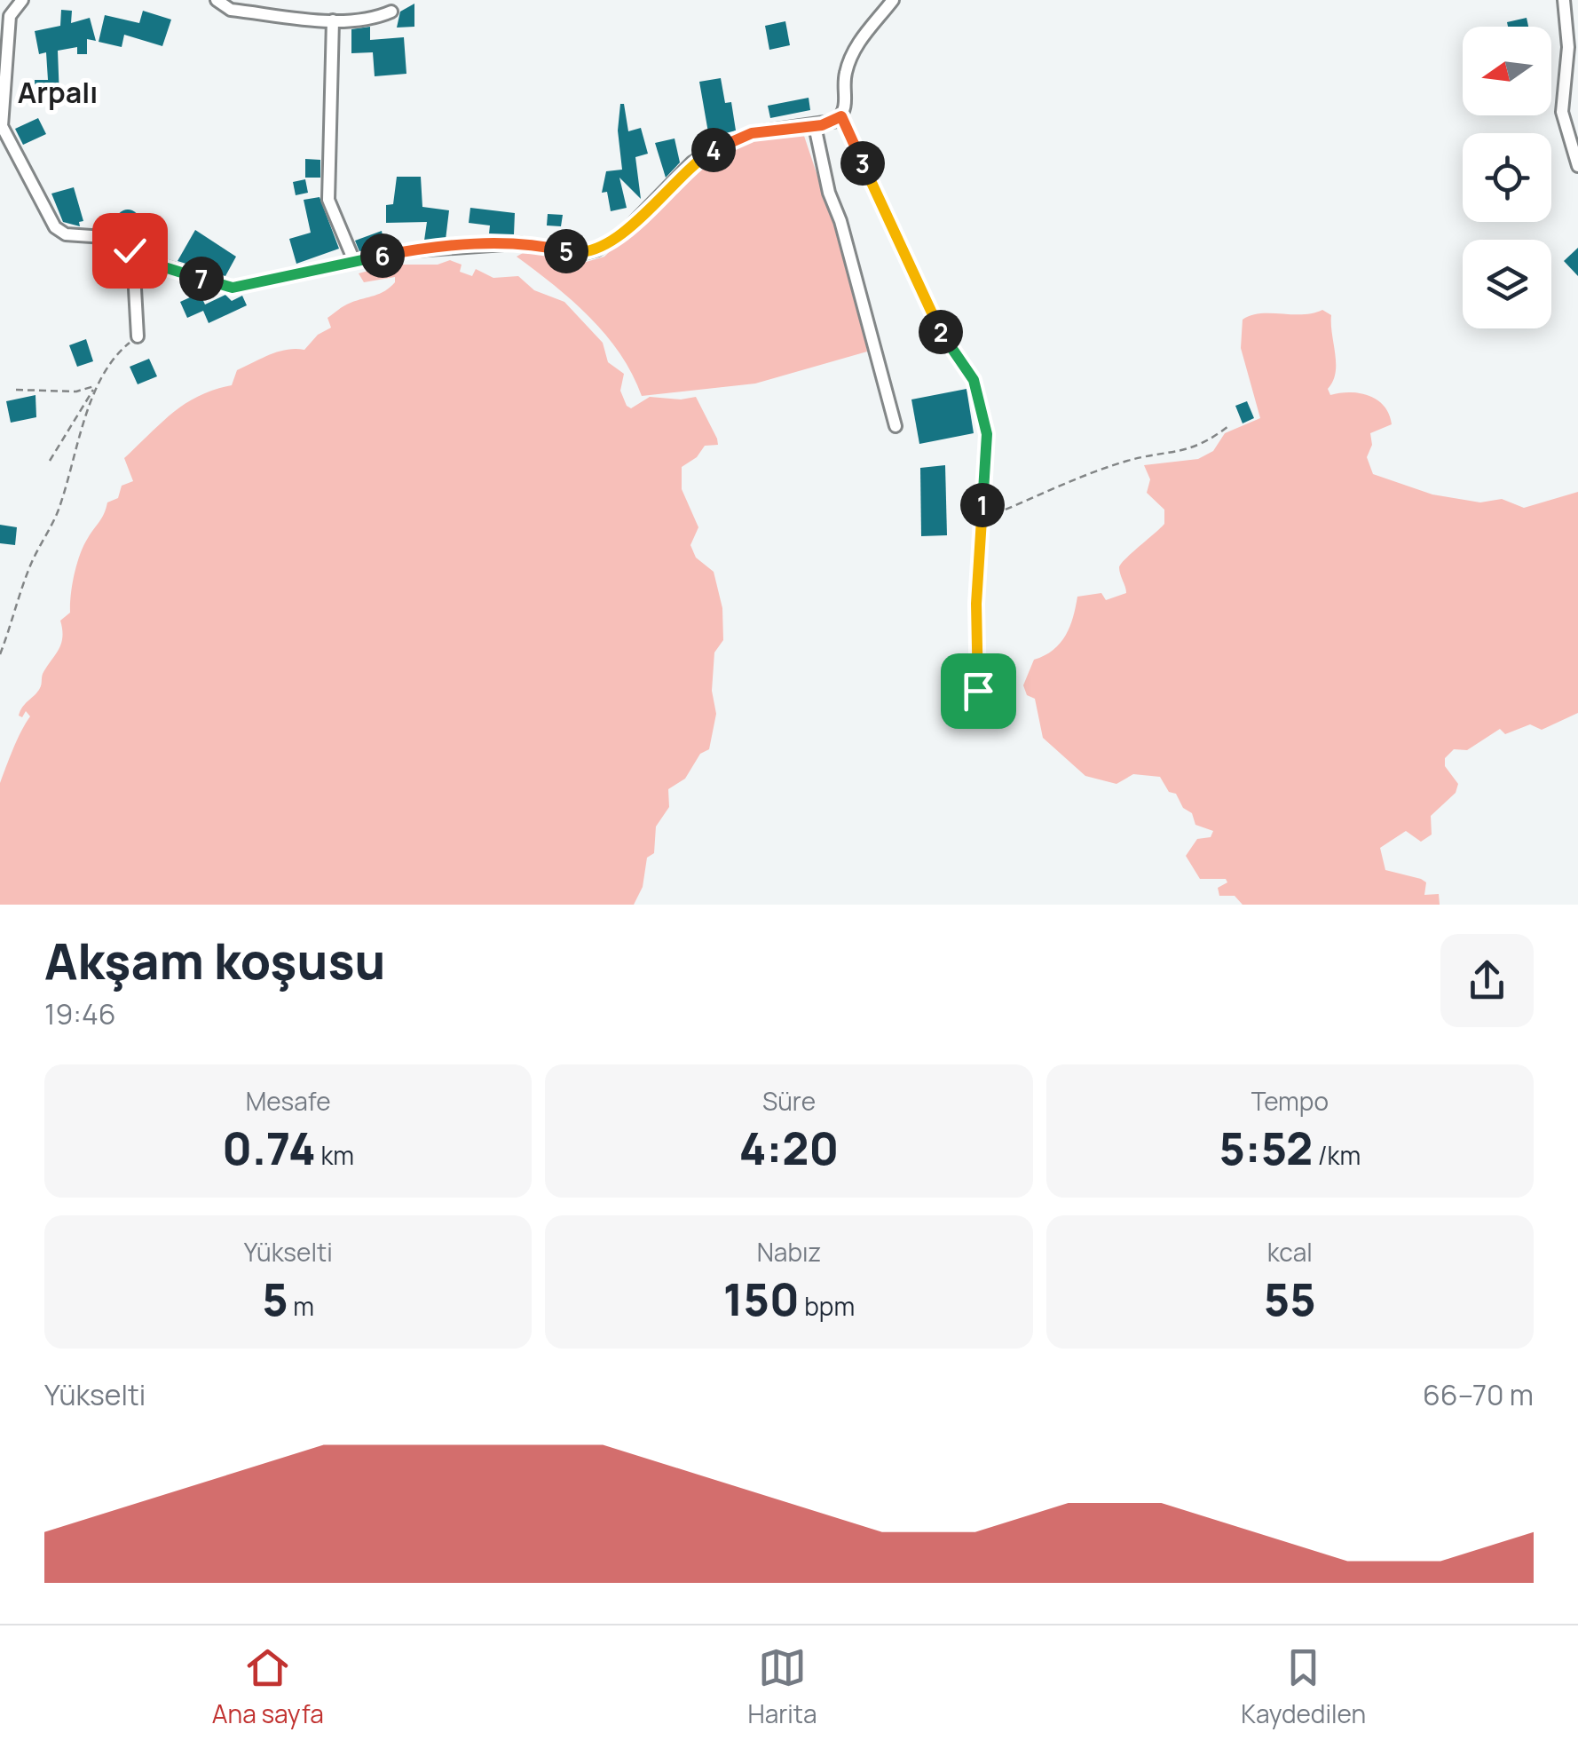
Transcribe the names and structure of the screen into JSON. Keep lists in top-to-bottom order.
{
  "districts": ["Arpalı"],
  "north": "left",
  "page": {
    "pins": [
      "4",
      "3",
      "5",
      "6",
      "7",
      "2",
      "1"
    ],
    "heading": ["Akşam koşusu", "19:46"],
    "stats": [
      ["Mesafe", "0.74 km"],
      ["Süre", "4:20"],
      ["Tempo", "5:52 /km"],
      ["Yükselti", "5 m"],
      ["Nabız", "150 bpm"],
      ["kcal", "55"]
    ],
    "chart": ["Yükselti", "66–70 m"],
    "tabs": ["Ana sayfa", "Harita", "Kaydedilen"]
  }
}
